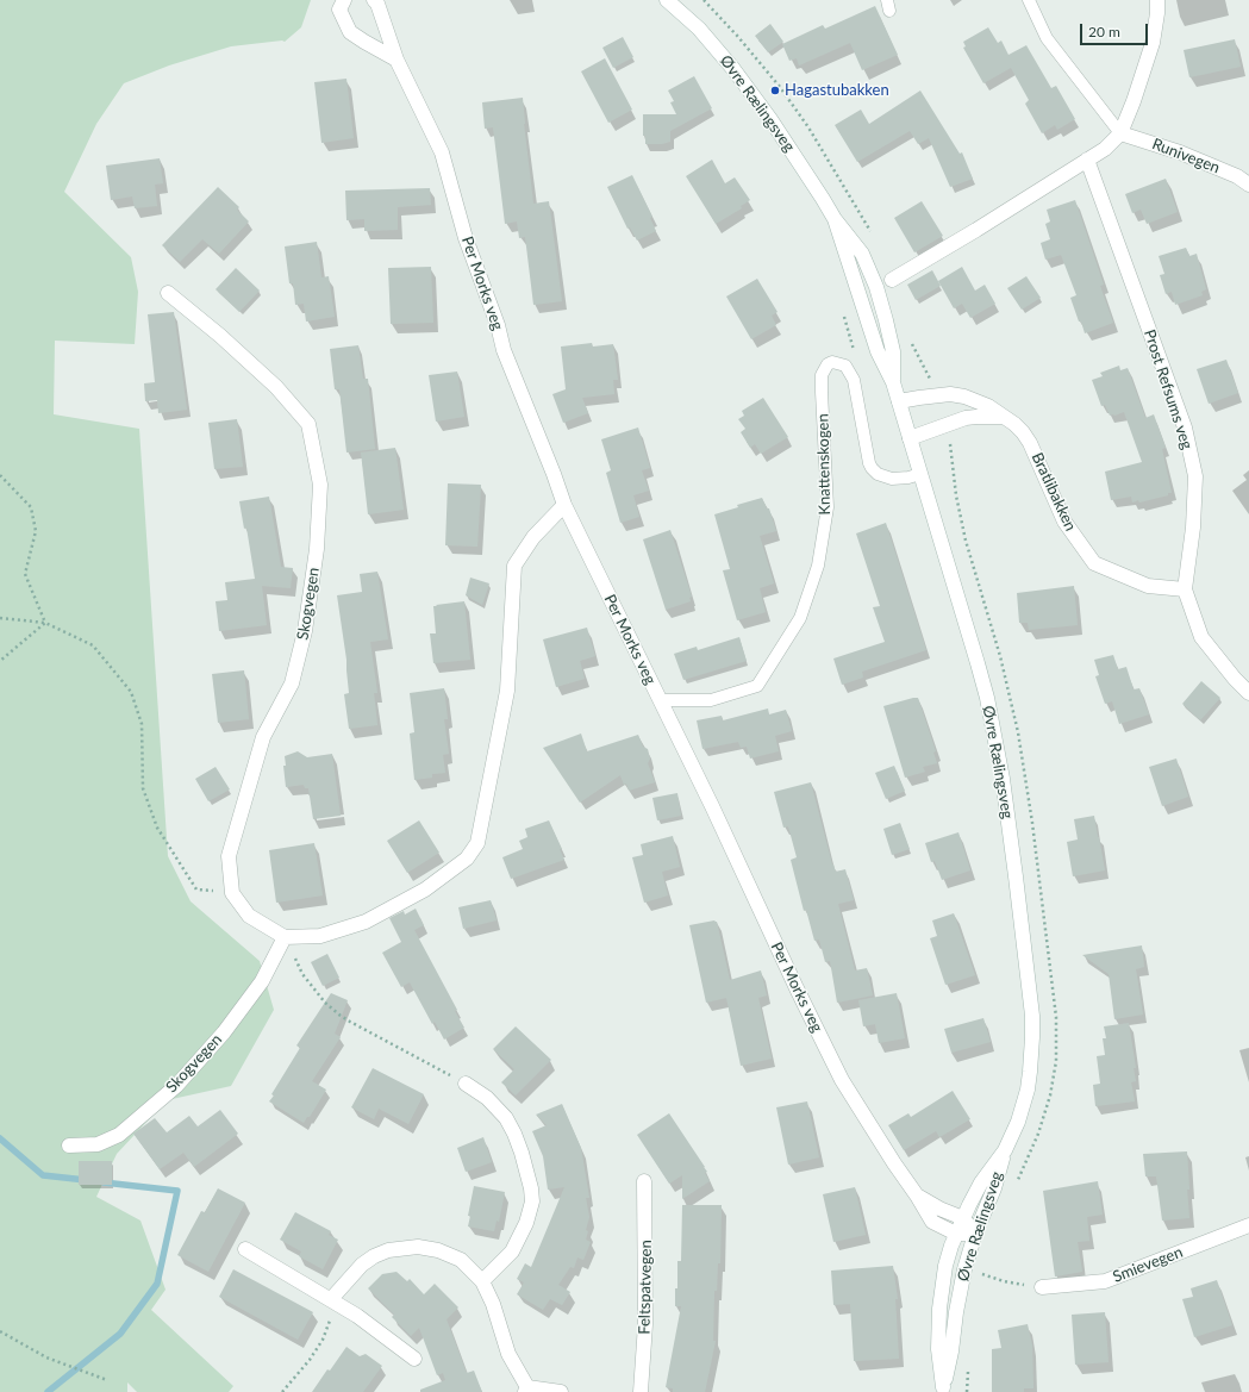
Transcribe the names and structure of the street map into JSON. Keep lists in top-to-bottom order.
{
  "streets": {
    "street": [
      "Øvre Rælingsveg",
      "Runivegen",
      "Per Morks veg",
      "Prost Refsums veg",
      "Bratlibakken",
      "Skogvegen",
      "Smievegen",
      "Feltspatvegen"
    ],
    "lane": ["Knattenskogen"]
  },
  "crossings": [
    ["Øvre Rælingsveg", "Per Morks veg"],
    ["Øvre Rælingsveg", "Knattenskogen"],
    ["Øvre Rælingsveg", "Bratlibakken"],
    ["Per Morks veg", "Knattenskogen"],
    ["Prost Refsums veg", "Bratlibakken"]
  ],
  "places": ["Hagastubakken"],
  "scale_bar": "20 m"
}
